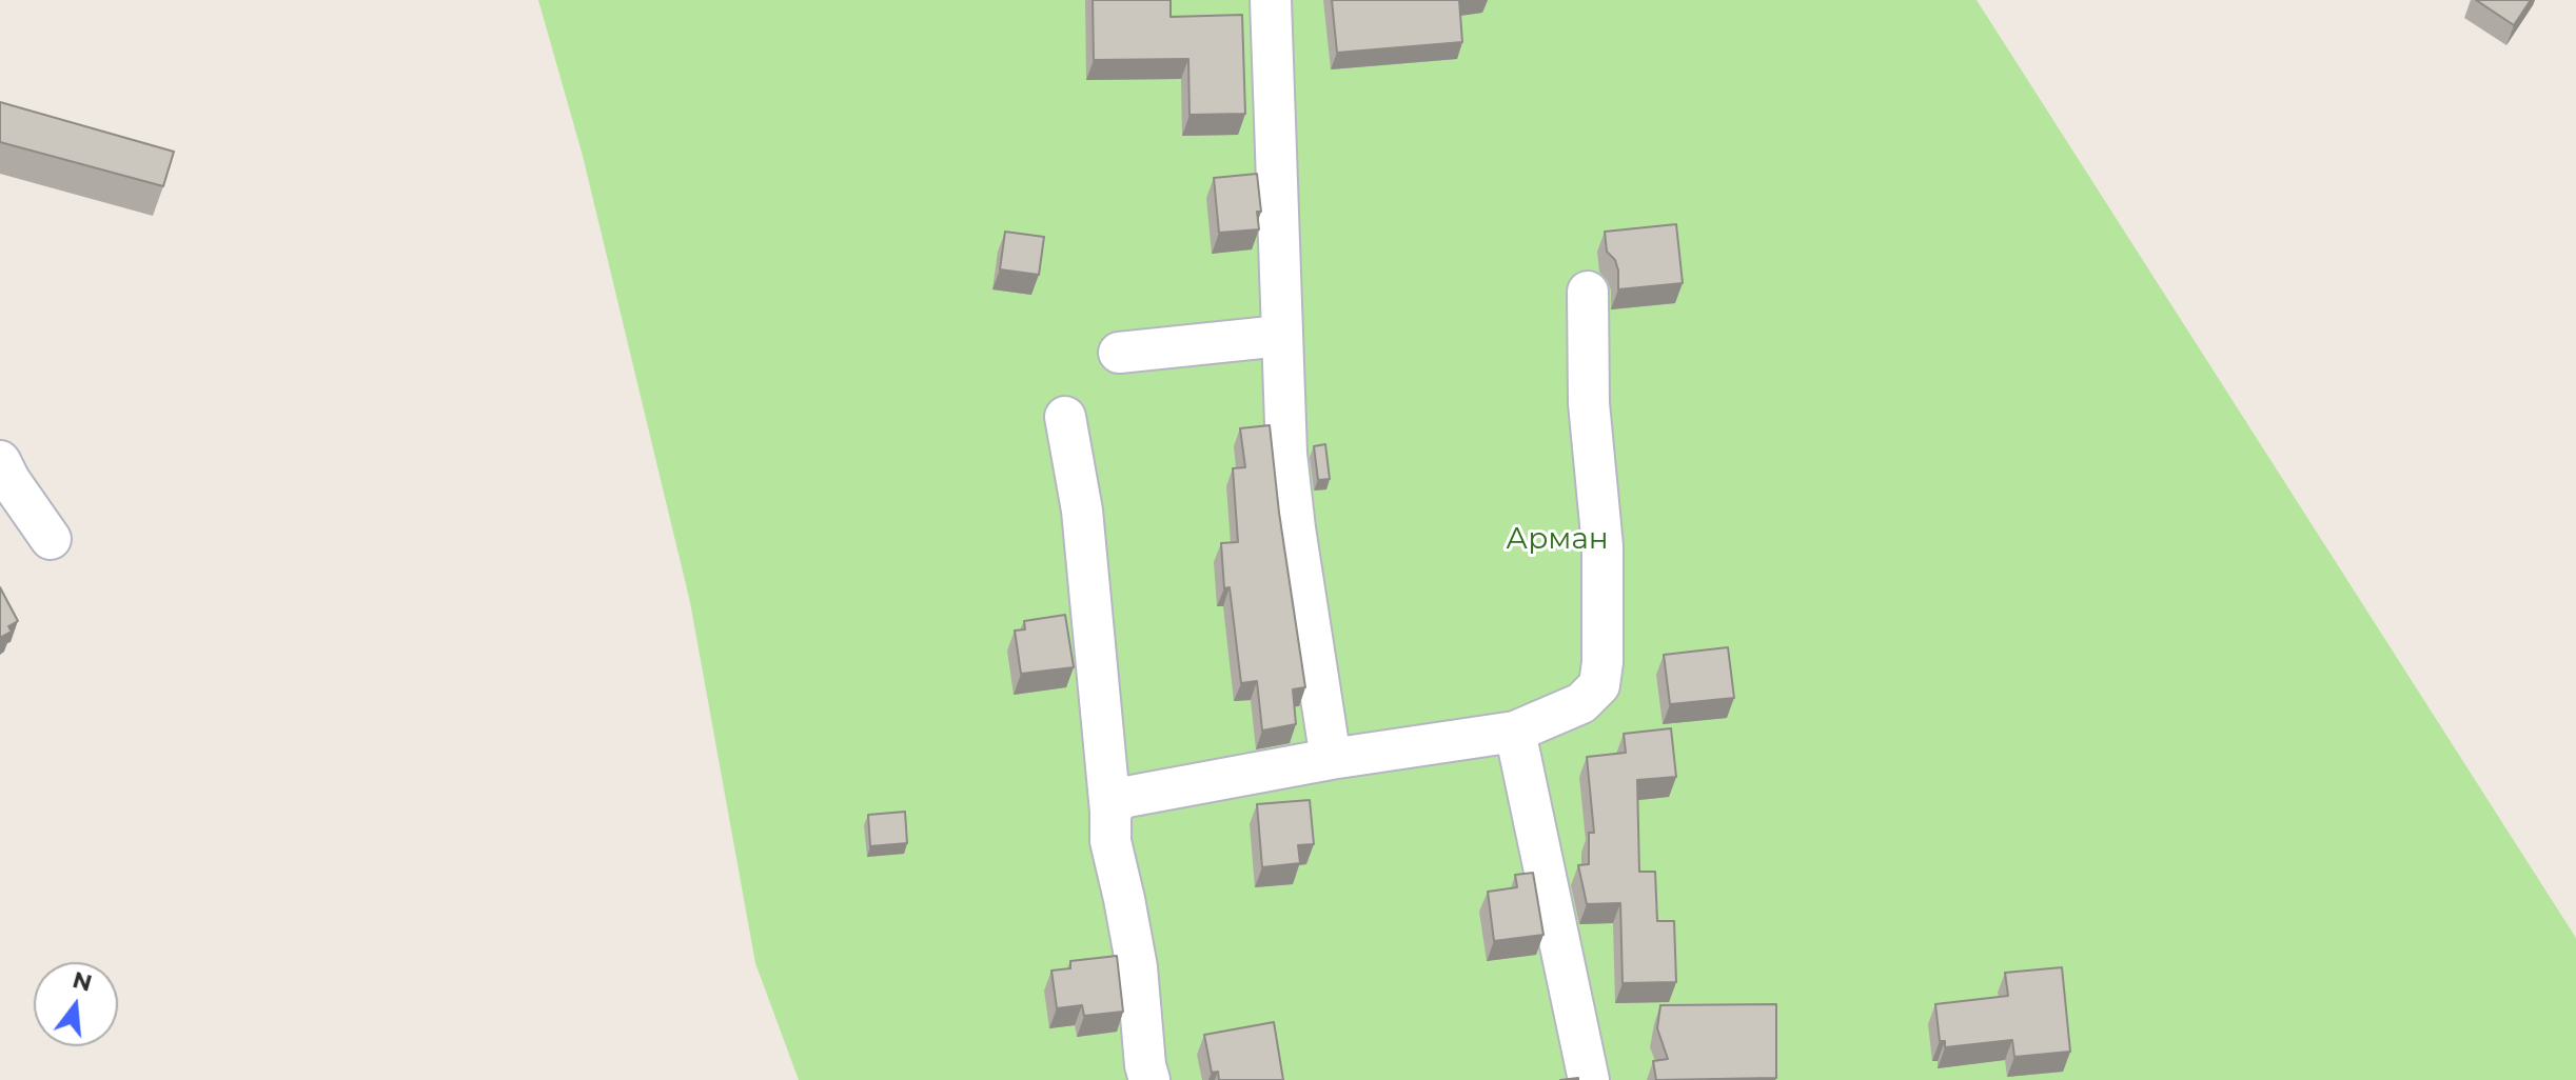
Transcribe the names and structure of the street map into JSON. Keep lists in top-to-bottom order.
{
  "parks": ["Арман"],
  "north": "top"
}
